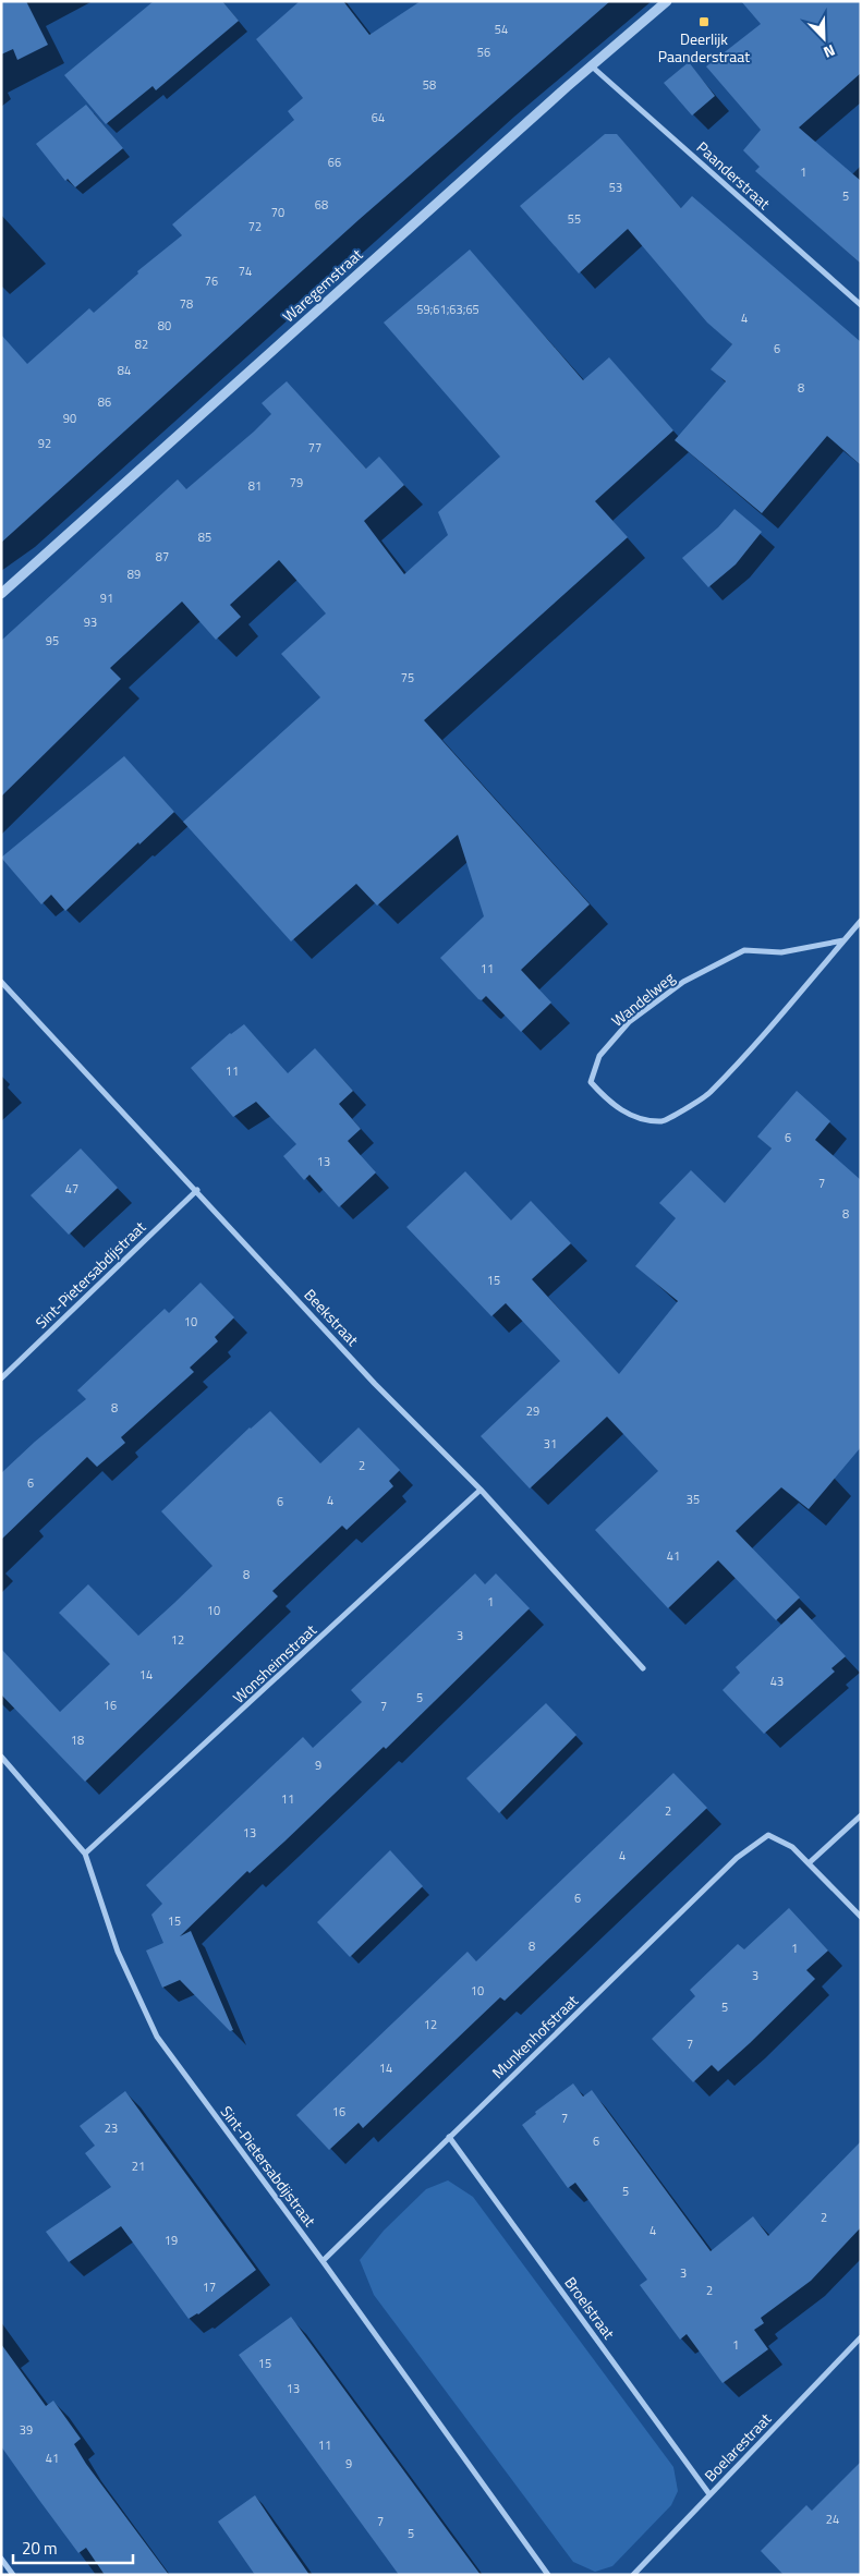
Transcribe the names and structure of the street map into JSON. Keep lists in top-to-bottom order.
{
  "streets": {
    "street": [
      "Paanderstraat",
      "Waregemstraat",
      "Wandelweg",
      "Sint-Pietersabdijstraat",
      "Beekstraat",
      "Wonsheimstraat",
      "Munkenhofstraat",
      "Broelstraat",
      "Boelarestraat"
    ]
  },
  "crossings": [
    ["Paanderstraat", "Waregemstraat"],
    ["Sint-Pietersabdijstraat", "Beekstraat"],
    ["Sint-Pietersabdijstraat", "Wonsheimstraat"],
    ["Sint-Pietersabdijstraat", "Munkenhofstraat"],
    ["Beekstraat", "Wonsheimstraat"],
    ["Munkenhofstraat", "Broelstraat"],
    ["Broelstraat", "Boelarestraat"]
  ],
  "places": {
    "transit": ["Deerlijk Paanderstraat"]
  },
  "house_numbers": [
    "54",
    "56",
    "58",
    "64",
    "66",
    "1",
    "53",
    "5",
    "68",
    "70",
    "55",
    "72",
    "74",
    "76",
    "78",
    "59;61;63;65",
    "4",
    "80",
    "82",
    "6",
    "84",
    "8",
    "86",
    "90",
    "92",
    "77",
    "79",
    "81",
    "85",
    "87",
    "89",
    "91",
    "93",
    "95",
    "75",
    "11",
    "11",
    "6",
    "13",
    "7",
    "47",
    "8",
    "15",
    "10",
    "8",
    "29",
    "31",
    "2",
    "6",
    "35",
    "4",
    "6",
    "41",
    "8",
    "1",
    "10",
    "3",
    "12",
    "14",
    "43",
    "5",
    "16",
    "7",
    "18",
    "9",
    "11",
    "2",
    "13",
    "4",
    "6",
    "15",
    "8",
    "1",
    "3",
    "10",
    "5",
    "12",
    "7",
    "14",
    "16",
    "7",
    "23",
    "6",
    "21",
    "5",
    "2",
    "4",
    "19",
    "3",
    "17",
    "2",
    "1",
    "15",
    "13",
    "39",
    "11",
    "41",
    "9",
    "24",
    "7",
    "5"
  ],
  "scale_bar": "20 m",
  "north": "bottom right"
}
